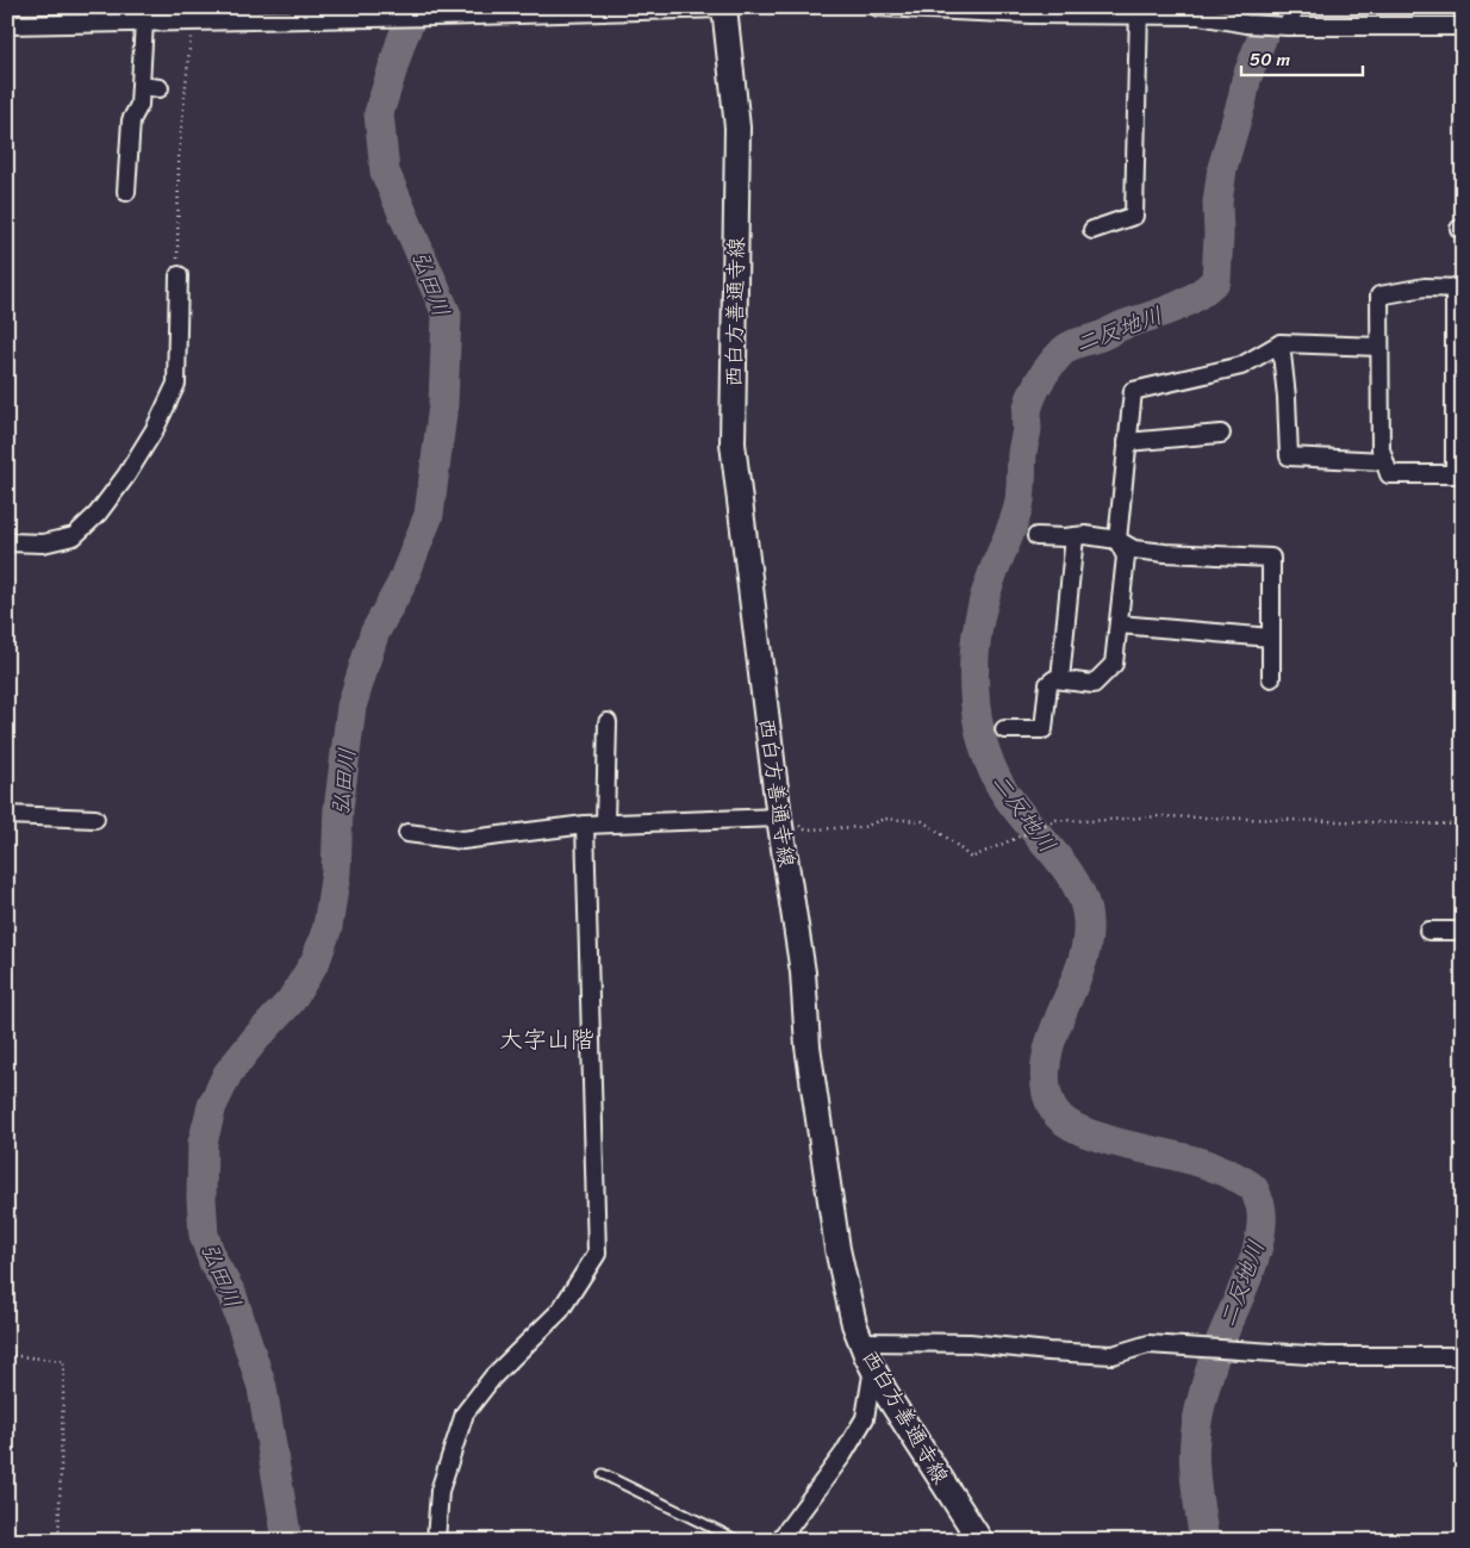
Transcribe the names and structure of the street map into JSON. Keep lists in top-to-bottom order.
{
  "streets": {
    "main road": ["西白方善通寺線"]
  },
  "districts": ["大字山階"],
  "water": ["弘田川", "二反地川"],
  "scale_bar": "50 m"
}
